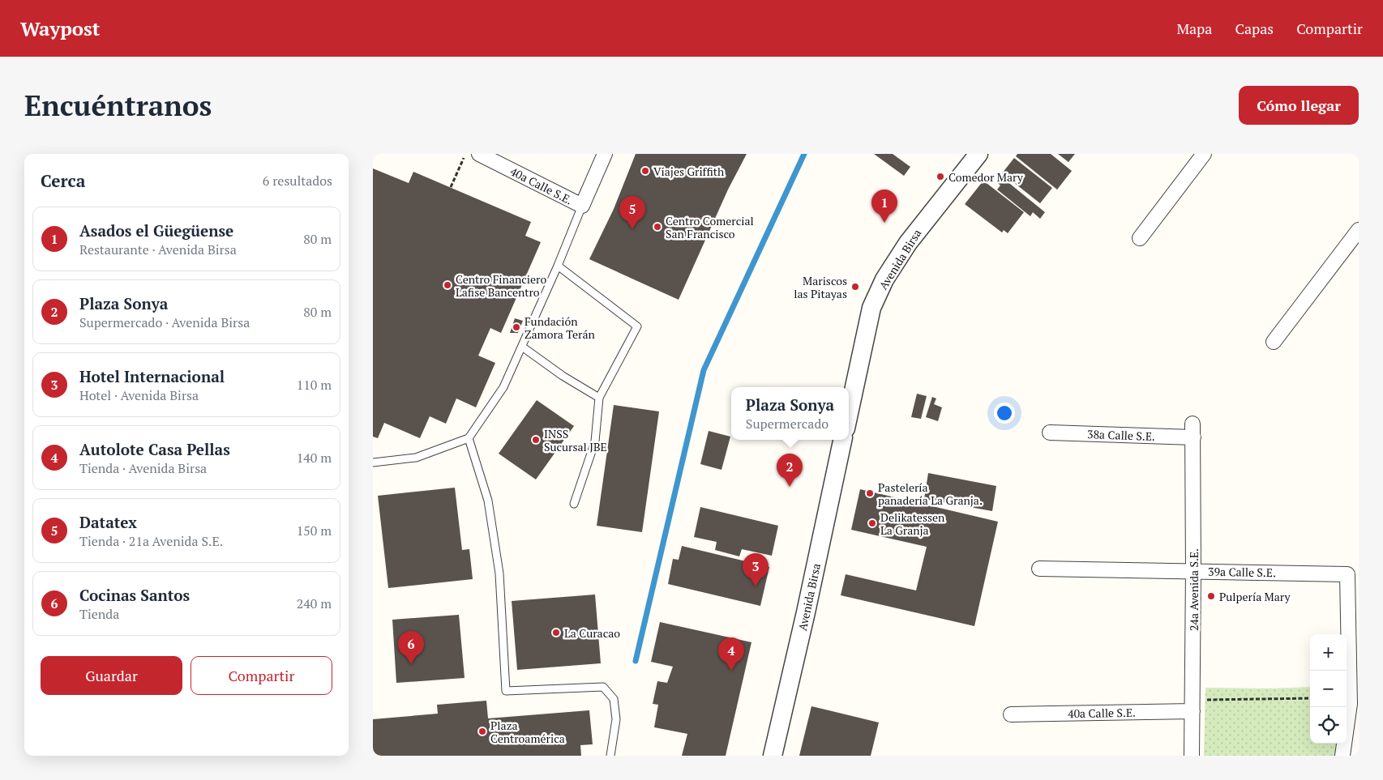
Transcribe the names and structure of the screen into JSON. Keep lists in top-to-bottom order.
{
  "streets": {
    "street": [
      "40a Calle S.E.",
      "Avenida Birsa",
      "38a Calle S.E.",
      "39a Calle S.E.",
      "24a Avenida S.E."
    ]
  },
  "crossings": [
    ["40a Calle S.E.", "24a Avenida S.E."],
    ["38a Calle S.E.", "24a Avenida S.E."],
    ["39a Calle S.E.", "24a Avenida S.E."]
  ],
  "places": [
    "Viajes Griffith",
    "Comedor Mary",
    "Centro Comercial San Francisco",
    "Centro Financiero Lafise Bancentro",
    "Mariscos las Pitayas",
    "Fundación Zamora Terán",
    "INSS Sucursal JBE",
    "Pastelería panadería La Granja.",
    "Delikatessen La Granja",
    "Pulpería Mary",
    "La Curacao",
    "Plaza Centroamérica"
  ],
  "page": {
    "header": "Waypost",
    "nav": ["Mapa", "Capas", "Compartir"],
    "buttons": [
      "Cómo llegar",
      ["Guardar", "Compartir"]
    ],
    "title": "Encuéntranos",
    "heading": ["Cerca", "6 resultados"],
    "pins": [
      "1",
      "5",
      "2",
      "3",
      "6",
      "4"
    ],
    "list": [
      {
        "mark": "1",
        "name": "Asados el Güegüense",
        "note": "Restaurante · Avenida Birsa",
        "value": "80 m"
      },
      {
        "mark": "2",
        "name": "Plaza Sonya",
        "note": "Supermercado · Avenida Birsa",
        "value": "80 m"
      },
      {
        "mark": "3",
        "name": "Hotel Internacional",
        "note": "Hotel · Avenida Birsa",
        "value": "110 m"
      },
      {
        "mark": "4",
        "name": "Autolote Casa Pellas",
        "note": "Tienda · Avenida Birsa",
        "value": "140 m"
      },
      {
        "mark": "5",
        "name": "Datatex",
        "note": "Tienda · 21a Avenida S.E.",
        "value": "150 m"
      },
      {
        "mark": "6",
        "name": "Cocinas Santos",
        "note": "Tienda",
        "value": "240 m"
      }
    ],
    "popup": ["Plaza Sonya", "Supermercado"],
    "map_buttons": ["+", "−"]
  }
}
